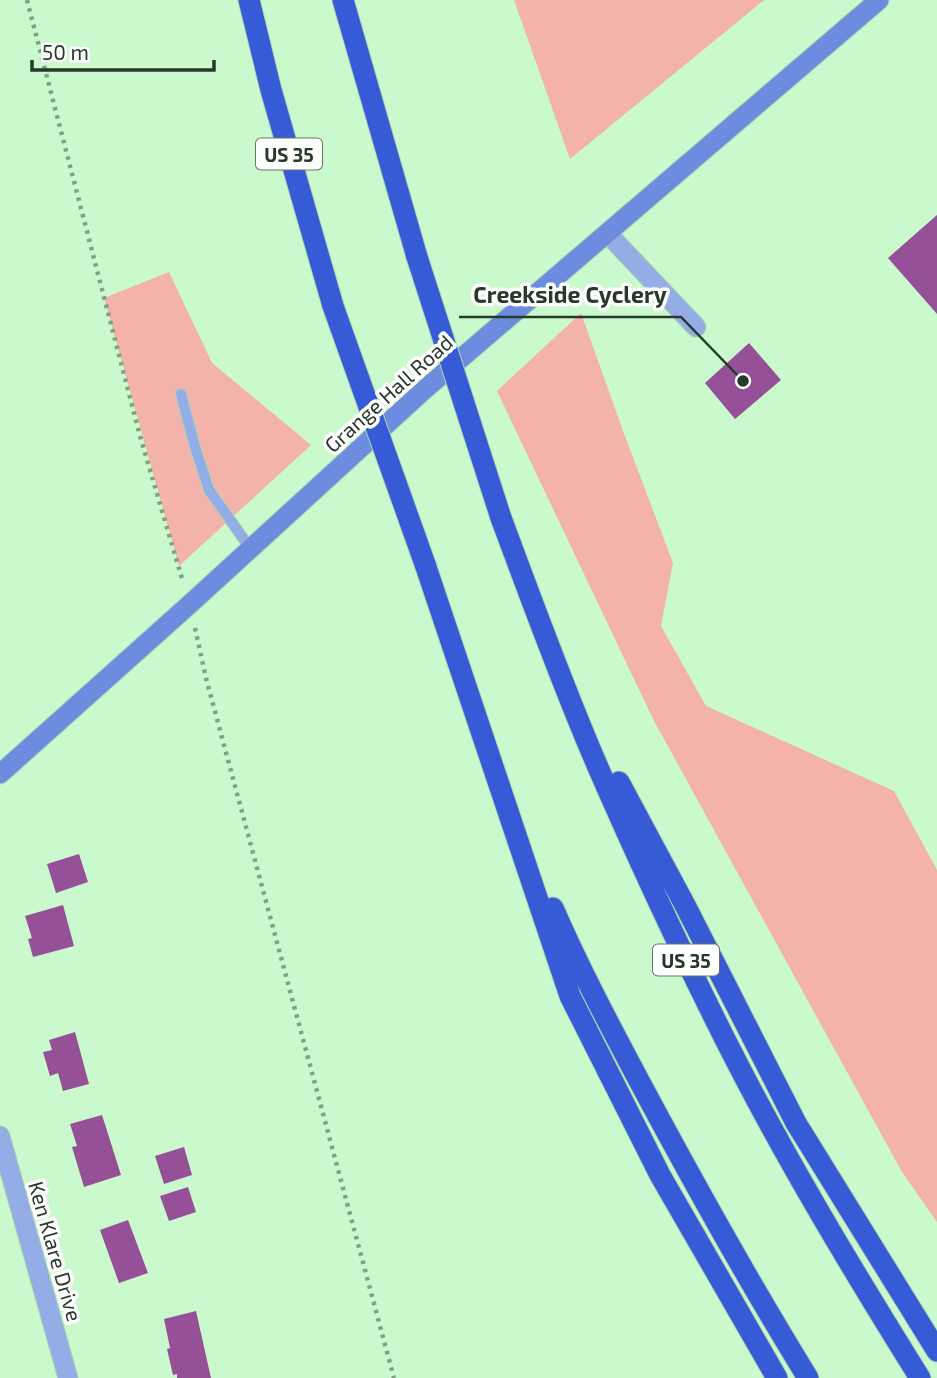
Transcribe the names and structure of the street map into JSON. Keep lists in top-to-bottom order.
{
  "streets": {
    "highway": ["US 35"],
    "main road": ["Grange Hall Road"],
    "street": ["Ken Klare Drive"]
  },
  "places": ["Creekside Cyclery"],
  "scale_bar": "50 m"
}
